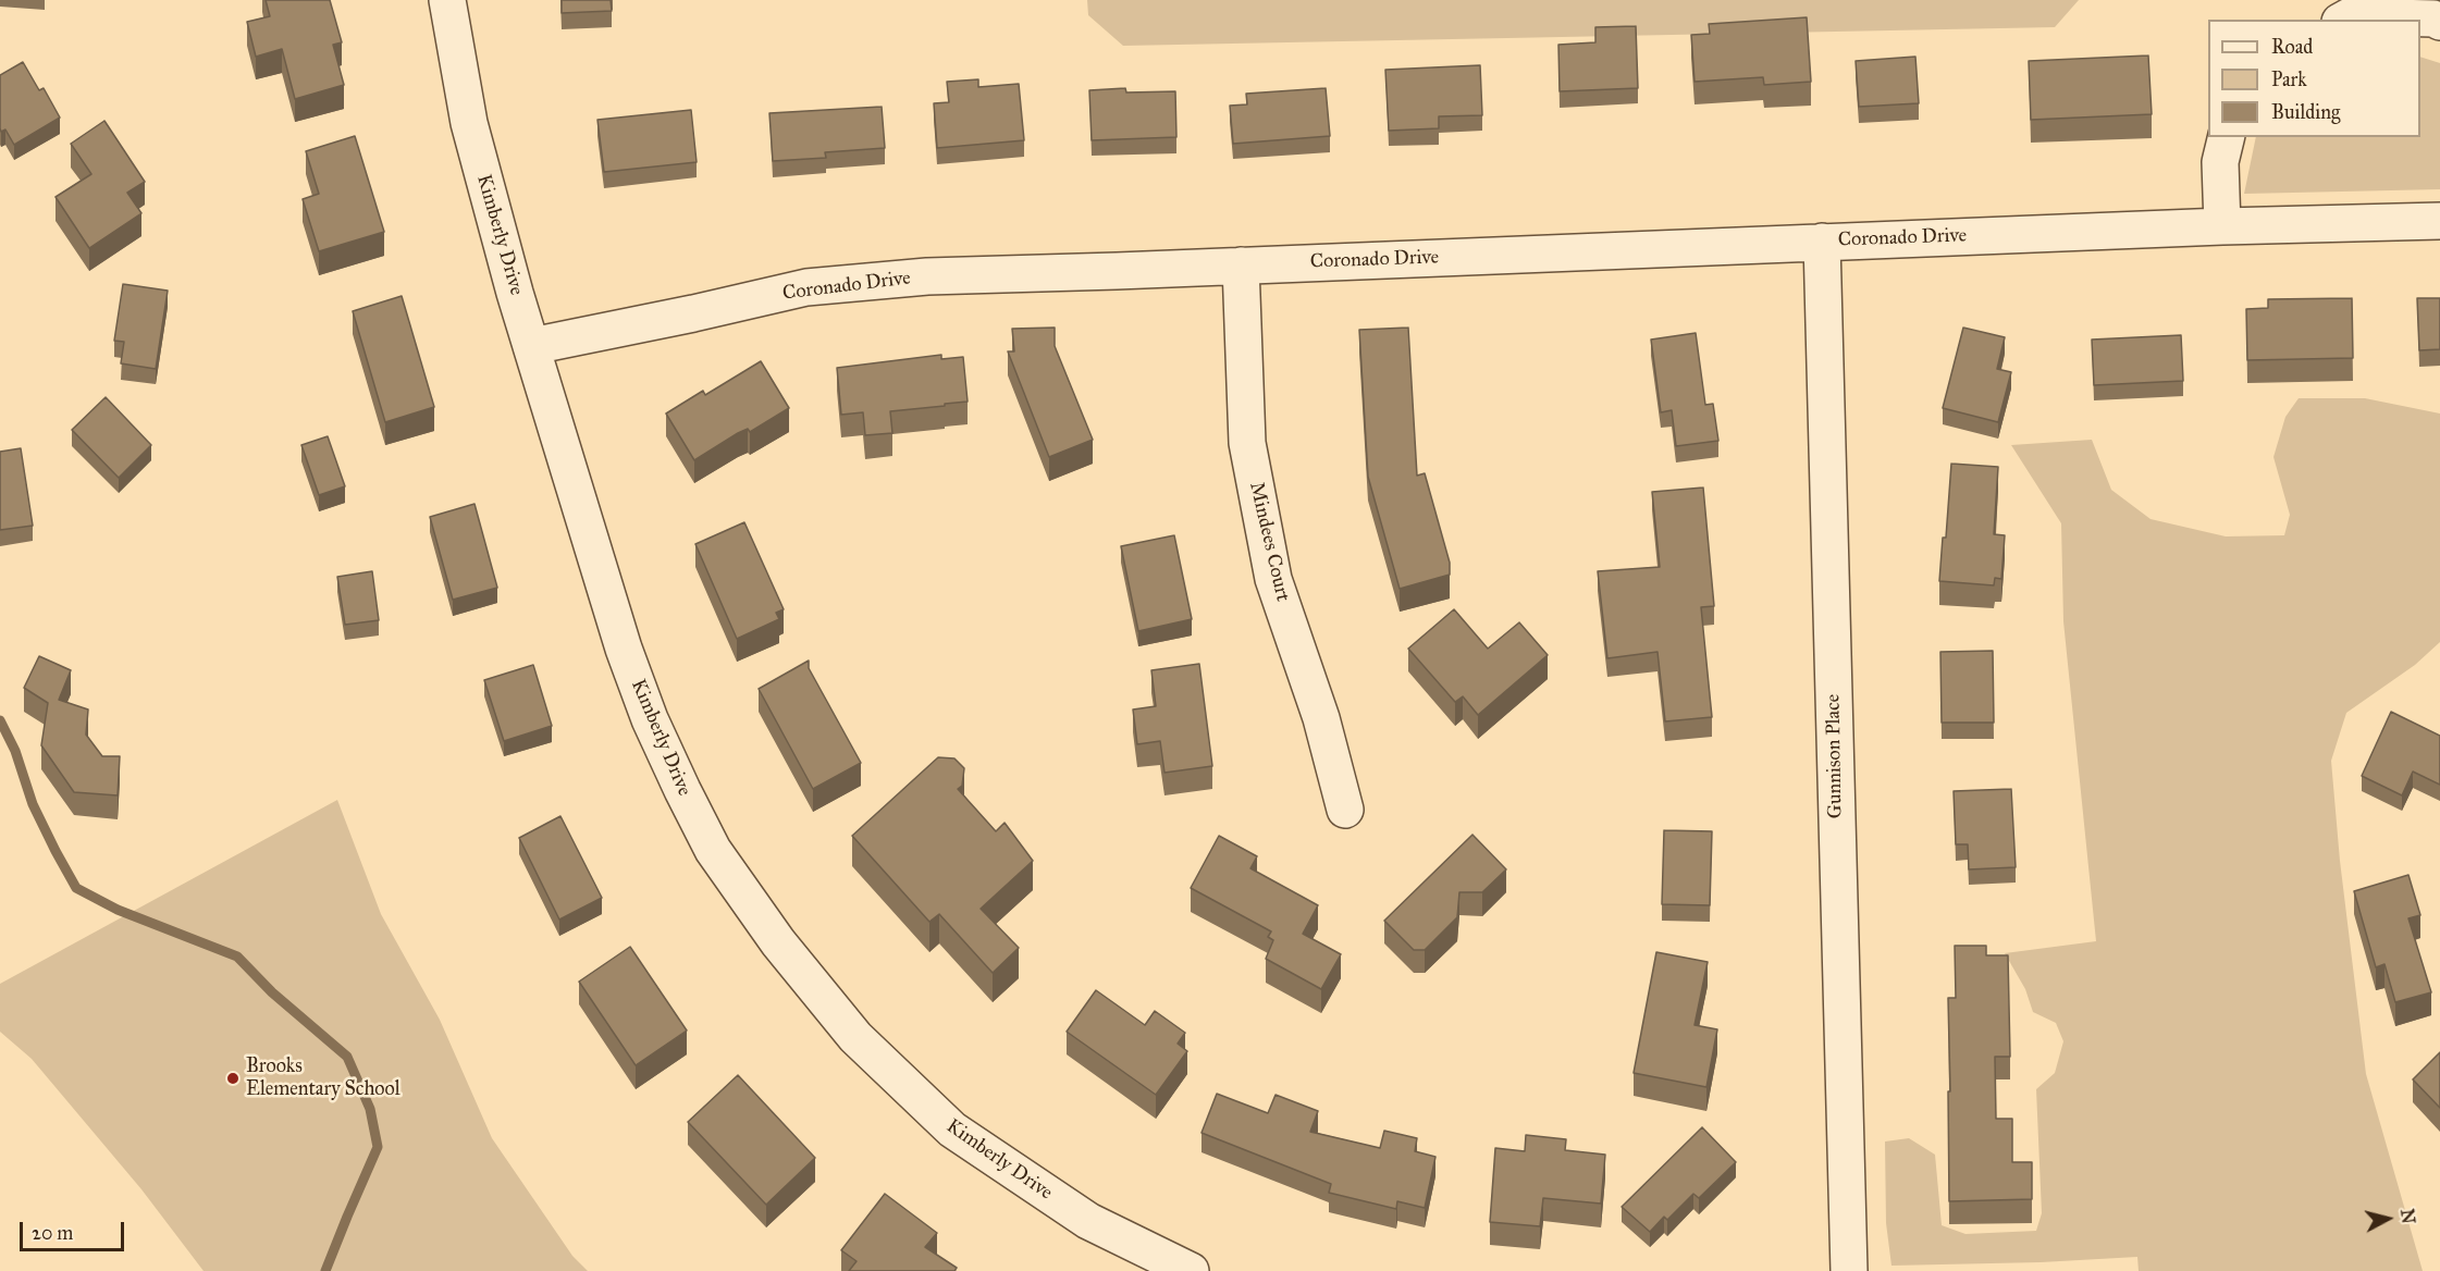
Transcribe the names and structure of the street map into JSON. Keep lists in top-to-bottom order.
{
  "streets": {
    "street": [
      "Kimberly Drive",
      "Coronado Drive",
      "Mindees Court",
      "Gunnison Place"
    ]
  },
  "crossings": [
    ["Kimberly Drive", "Coronado Drive"],
    ["Coronado Drive", "Mindees Court"],
    ["Coronado Drive", "Gunnison Place"]
  ],
  "places": ["Brooks Elementary School"],
  "legend": ["Road", "Park", "Building"],
  "scale_bar": "20 m",
  "north": "right"
}
